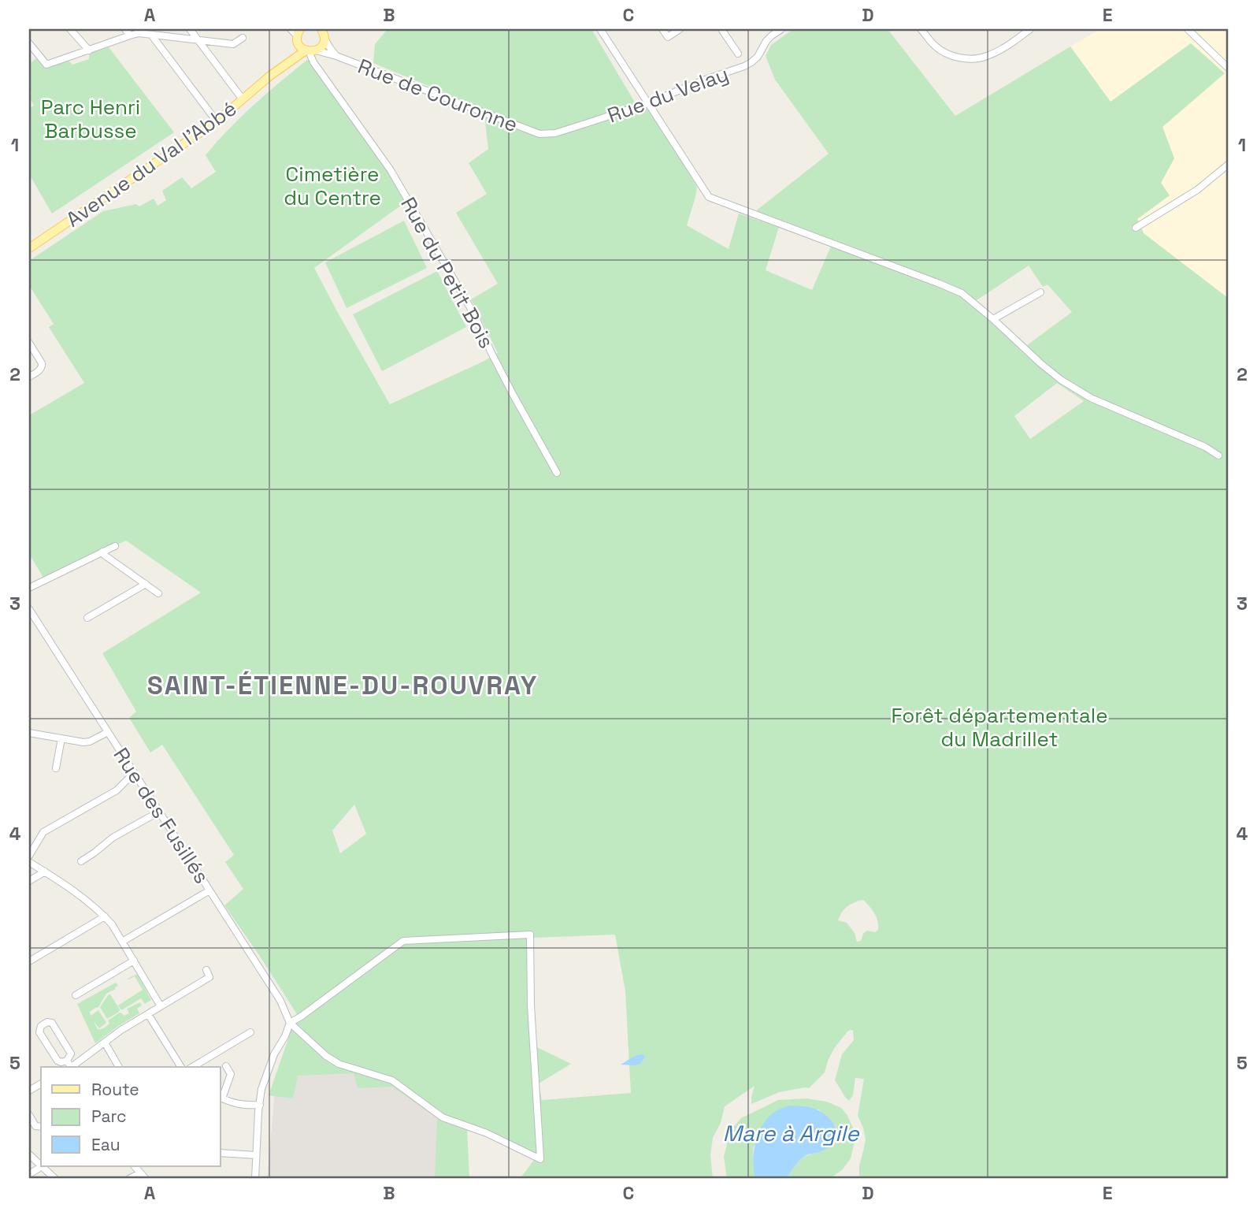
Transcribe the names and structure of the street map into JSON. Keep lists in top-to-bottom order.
{
  "streets": {
    "main road": ["Avenue du Val l'Abbé"],
    "street": [
      "Rue du Velay",
      "Rue de Couronne",
      "Rue du Petit Bois",
      "Rue des Fusillés"
    ]
  },
  "crossings": [
    ["Rue du Velay", "Rue de Couronne"],
    ["Rue de Couronne", "Avenue du Val l'Abbé"],
    ["Rue de Couronne", "Rue du Petit Bois"],
    ["Avenue du Val l'Abbé", "Rue du Petit Bois"]
  ],
  "districts": ["SAINT-ÉTIENNE-DU-ROUVRAY"],
  "water": ["Mare à Argile"],
  "parks": ["Parc Henri Barbusse", "Cimetière du Centre", "Forêt départementale du Madrillet"],
  "legend": ["Route", "Parc", "Eau"],
  "grid": {
    "columns": [
      "A",
      "B",
      "C",
      "D",
      "E"
    ],
    "rows": [
      "1",
      "2",
      "3",
      "4",
      "5"
    ]
  }
}
